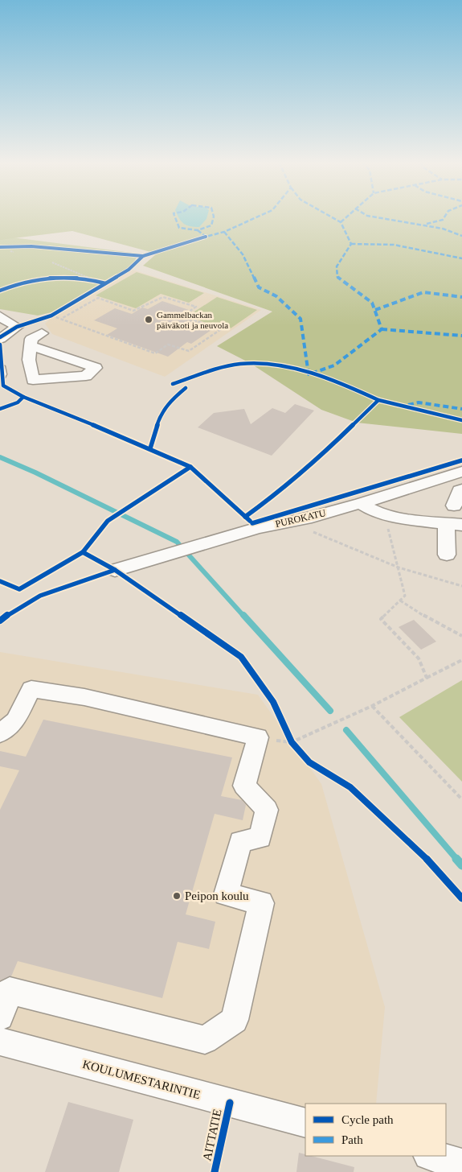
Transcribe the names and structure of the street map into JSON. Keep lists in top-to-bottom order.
{
  "streets": {
    "street": ["PUROKATU", "KOULUMESTARINTIE"],
    "cycle path": ["AITTATIE"]
  },
  "places": ["Gammelbackan päiväkoti ja neuvola", "Peipon koulu"],
  "legend": ["Cycle path", "Path"]
}
